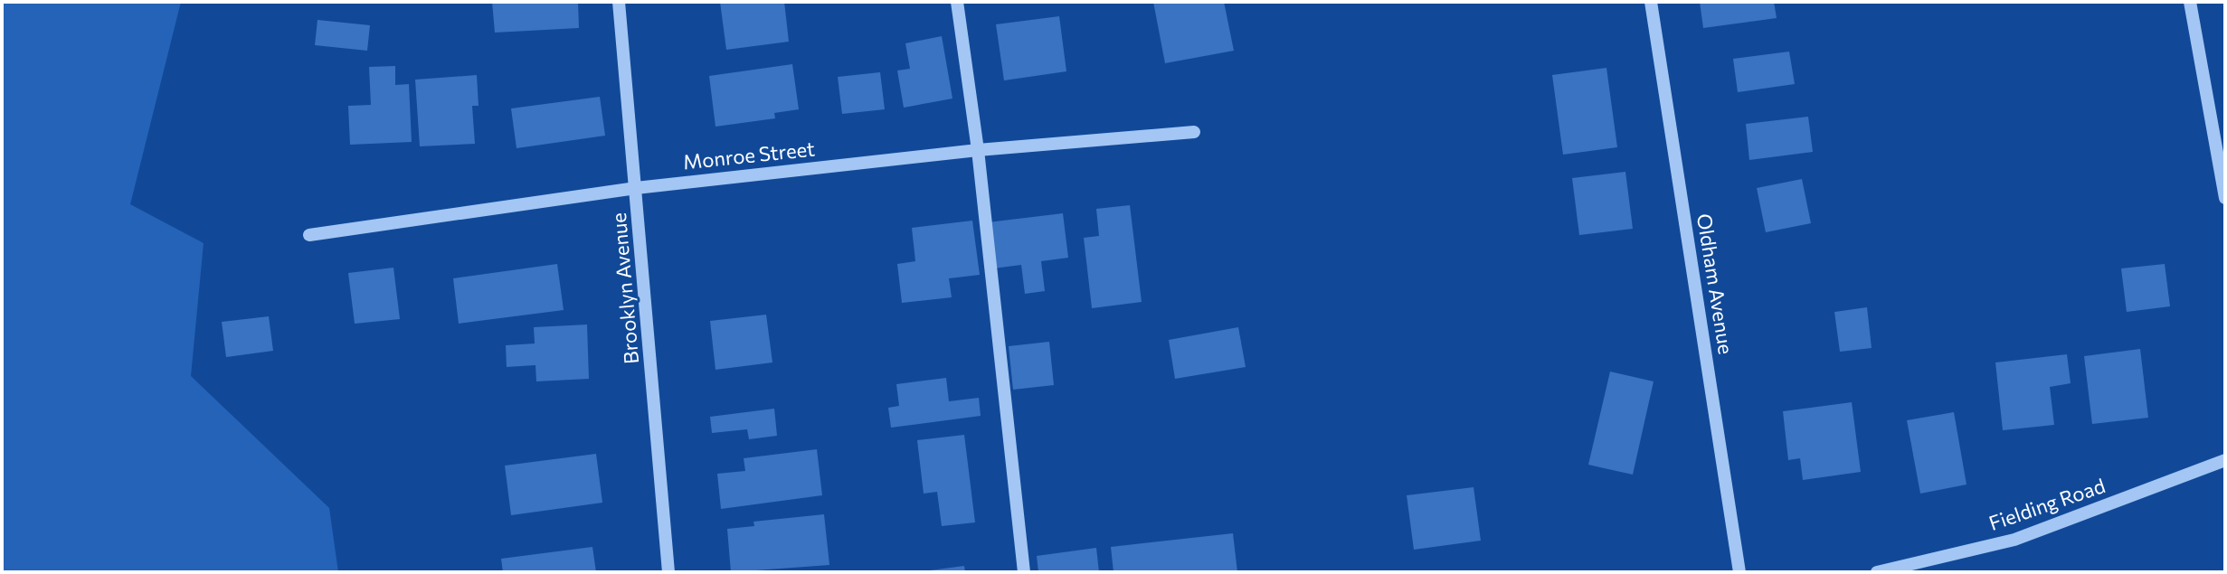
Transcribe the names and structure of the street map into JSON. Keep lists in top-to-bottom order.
{
  "streets": {
    "street": [
      "Monroe Street",
      "Oldham Avenue",
      "Brooklyn Avenue",
      "Fielding Road"
    ]
  },
  "crossings": [
    ["Monroe Street", "Brooklyn Avenue"]
  ]
}
